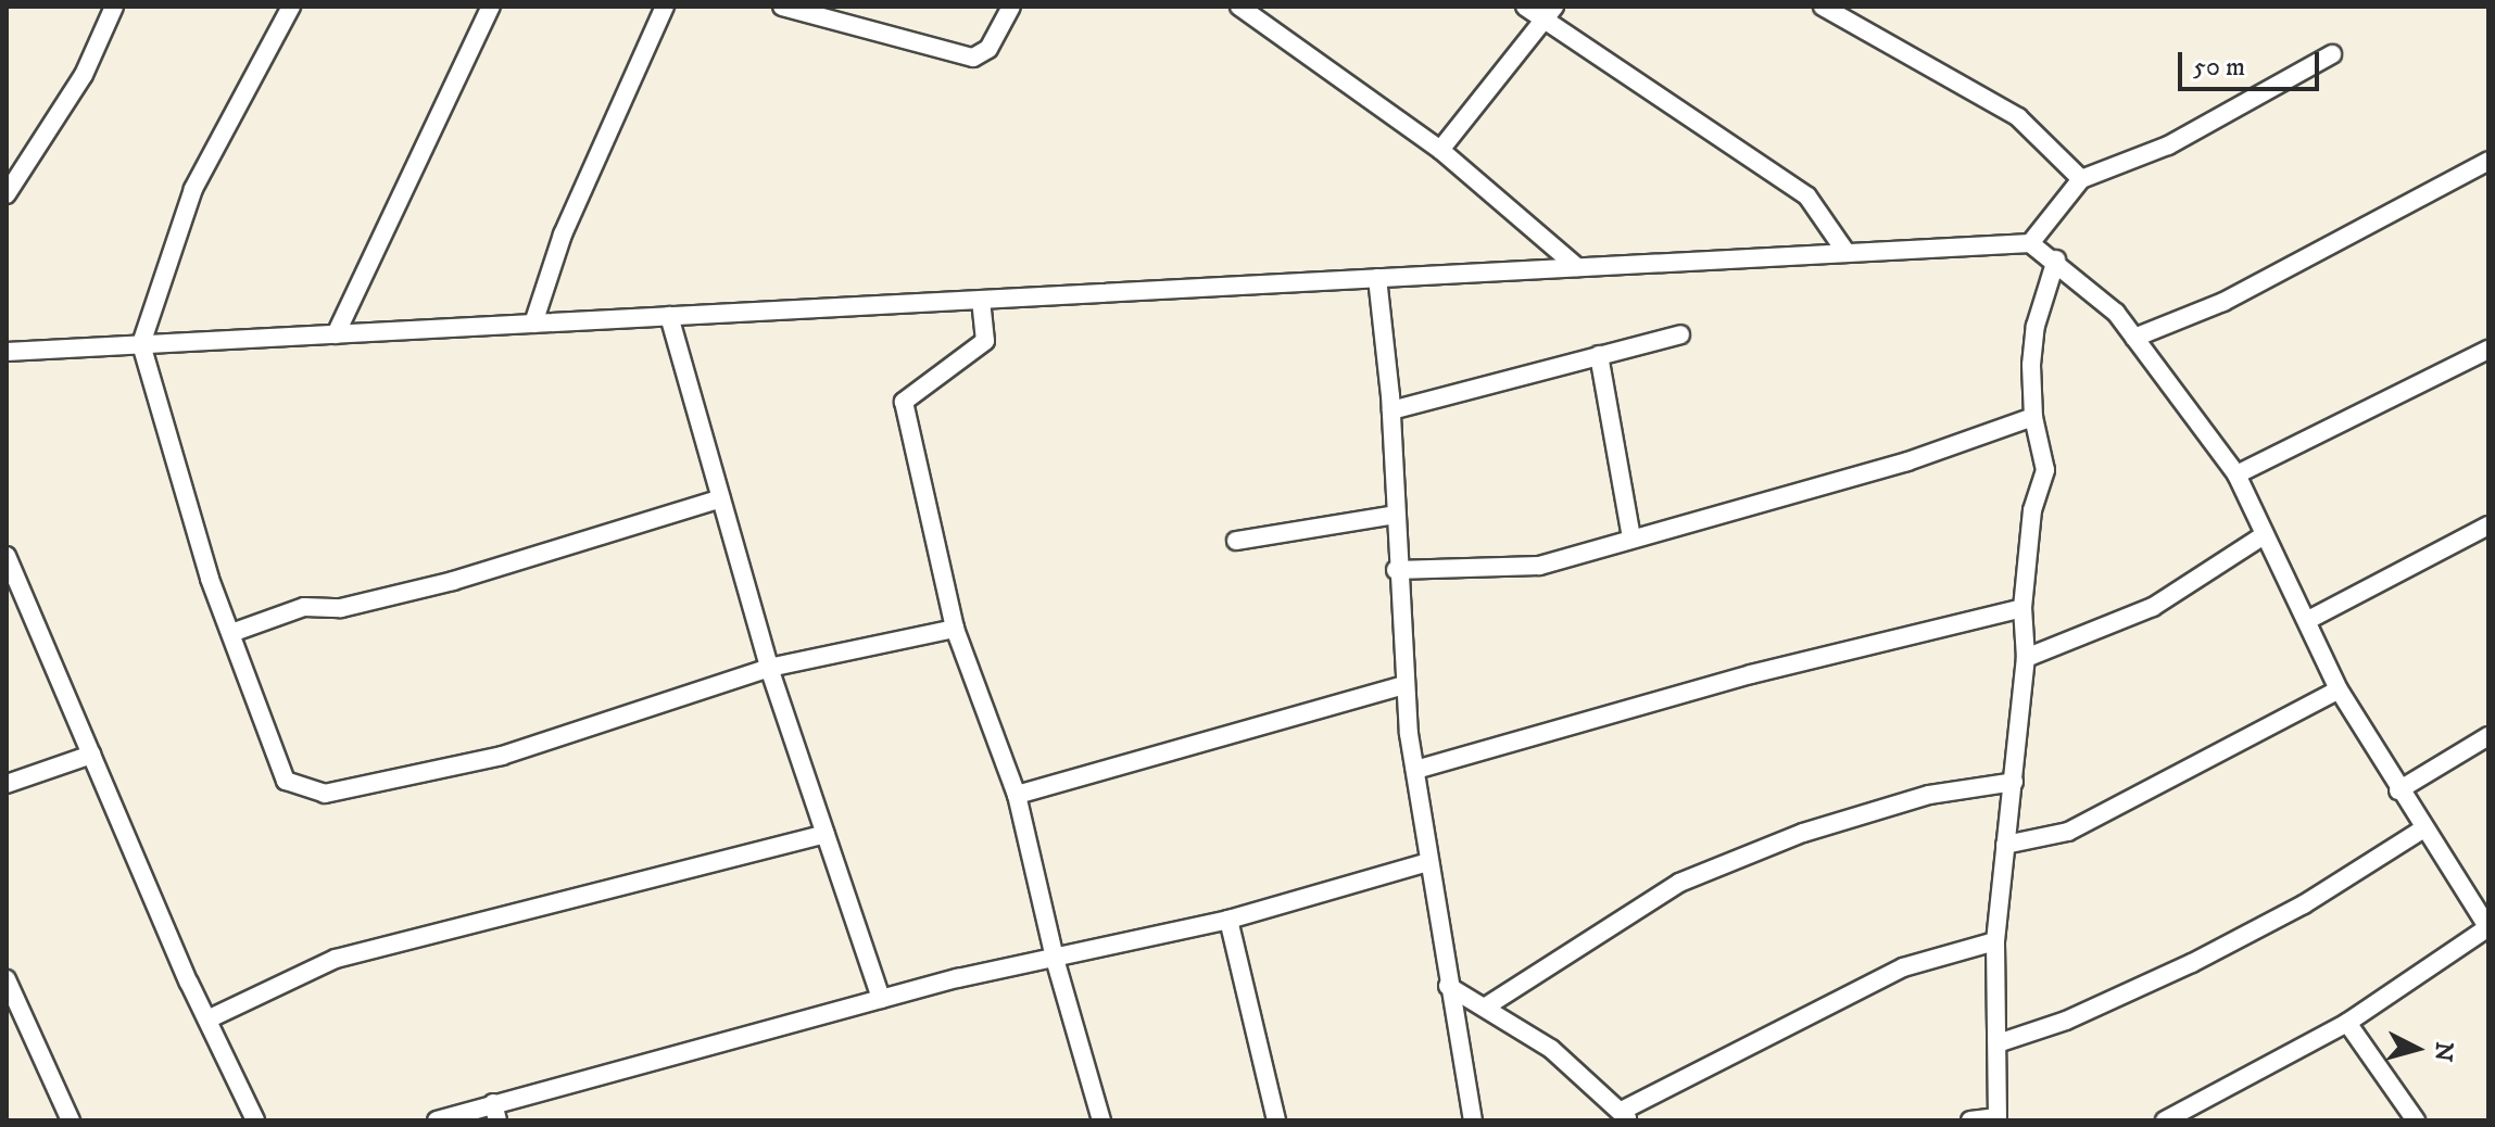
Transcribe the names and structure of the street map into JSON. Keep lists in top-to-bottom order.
{
  "scale_bar": "50 m",
  "north": "right"
}
